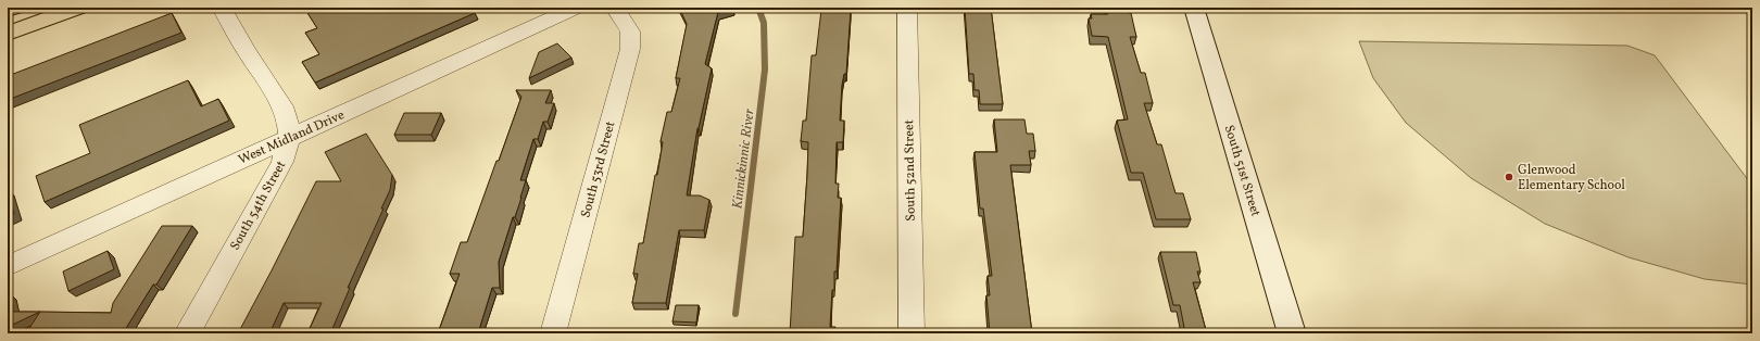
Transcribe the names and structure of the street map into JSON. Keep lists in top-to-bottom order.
{
  "streets": {
    "street": [
      "West Midland Drive",
      "South 53rd Street",
      "South 52nd Street",
      "South 51st Street",
      "South 54th Street"
    ]
  },
  "crossings": [
    ["West Midland Drive", "South 54th Street"]
  ],
  "water": ["Kinnickinnic River"],
  "places": ["Glenwood Elementary School"]
}
